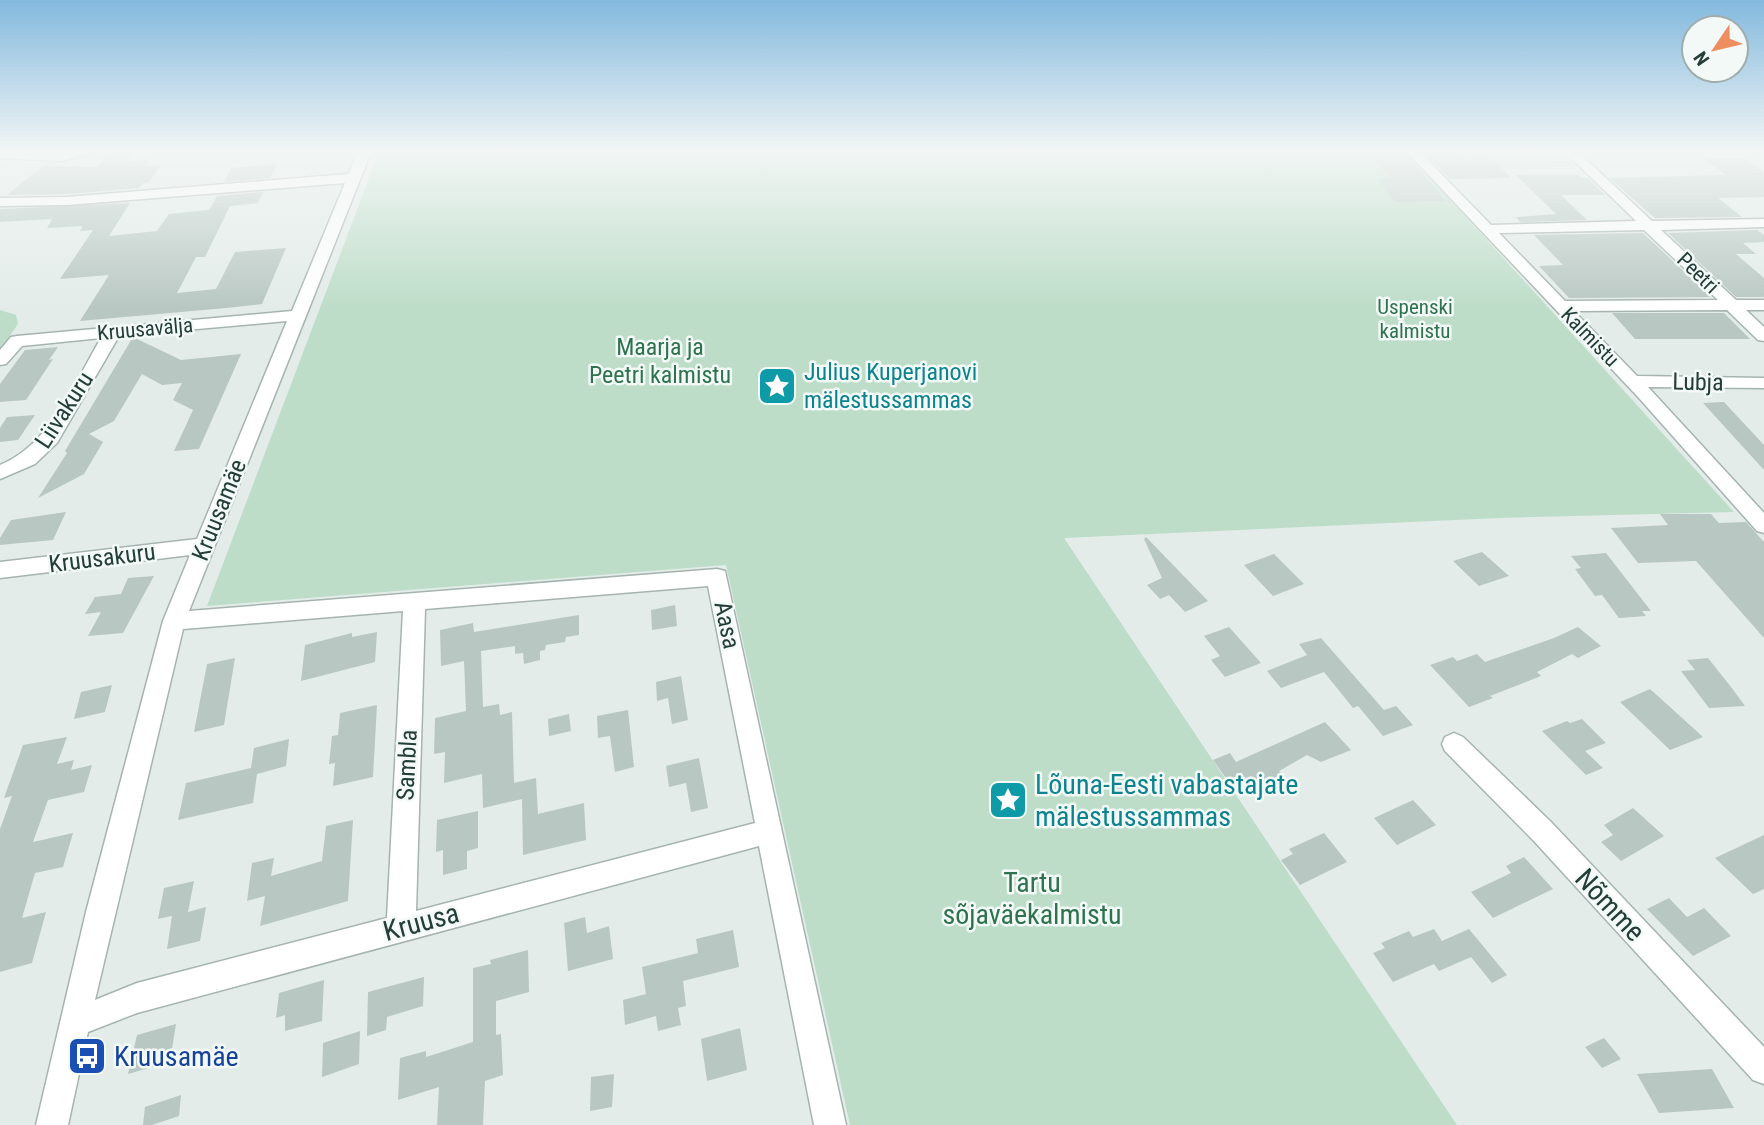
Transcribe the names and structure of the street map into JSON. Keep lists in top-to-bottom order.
{
  "streets": {
    "street": [
      "Peetri",
      "Kruusavälja",
      "Kalmistu",
      "Lubja",
      "Liivakuru",
      "Kruusamäe",
      "Kruusakuru",
      "Aasa",
      "Sambla",
      "Nõmme",
      "Kruusa"
    ]
  },
  "crossings": [
    ["Kruusavälja", "Liivakuru"],
    ["Kruusavälja", "Kruusamäe"],
    ["Kalmistu", "Lubja"],
    ["Kruusamäe", "Kruusakuru"],
    ["Kruusamäe", "Aasa"],
    ["Kruusamäe", "Kruusa"],
    ["Aasa", "Sambla"],
    ["Aasa", "Kruusa"],
    ["Sambla", "Kruusa"]
  ],
  "parks": ["Uspenski kalmistu", "Maarja ja Peetri kalmistu", "Tartu sõjaväekalmistu"],
  "places": {
    "place": ["Julius Kuperjanovi mälestussammas", "Lõuna-Eesti vabastajate mälestussammas"],
    "bus stop": ["Kruusamäe"]
  },
  "north": "bottom left"
}
